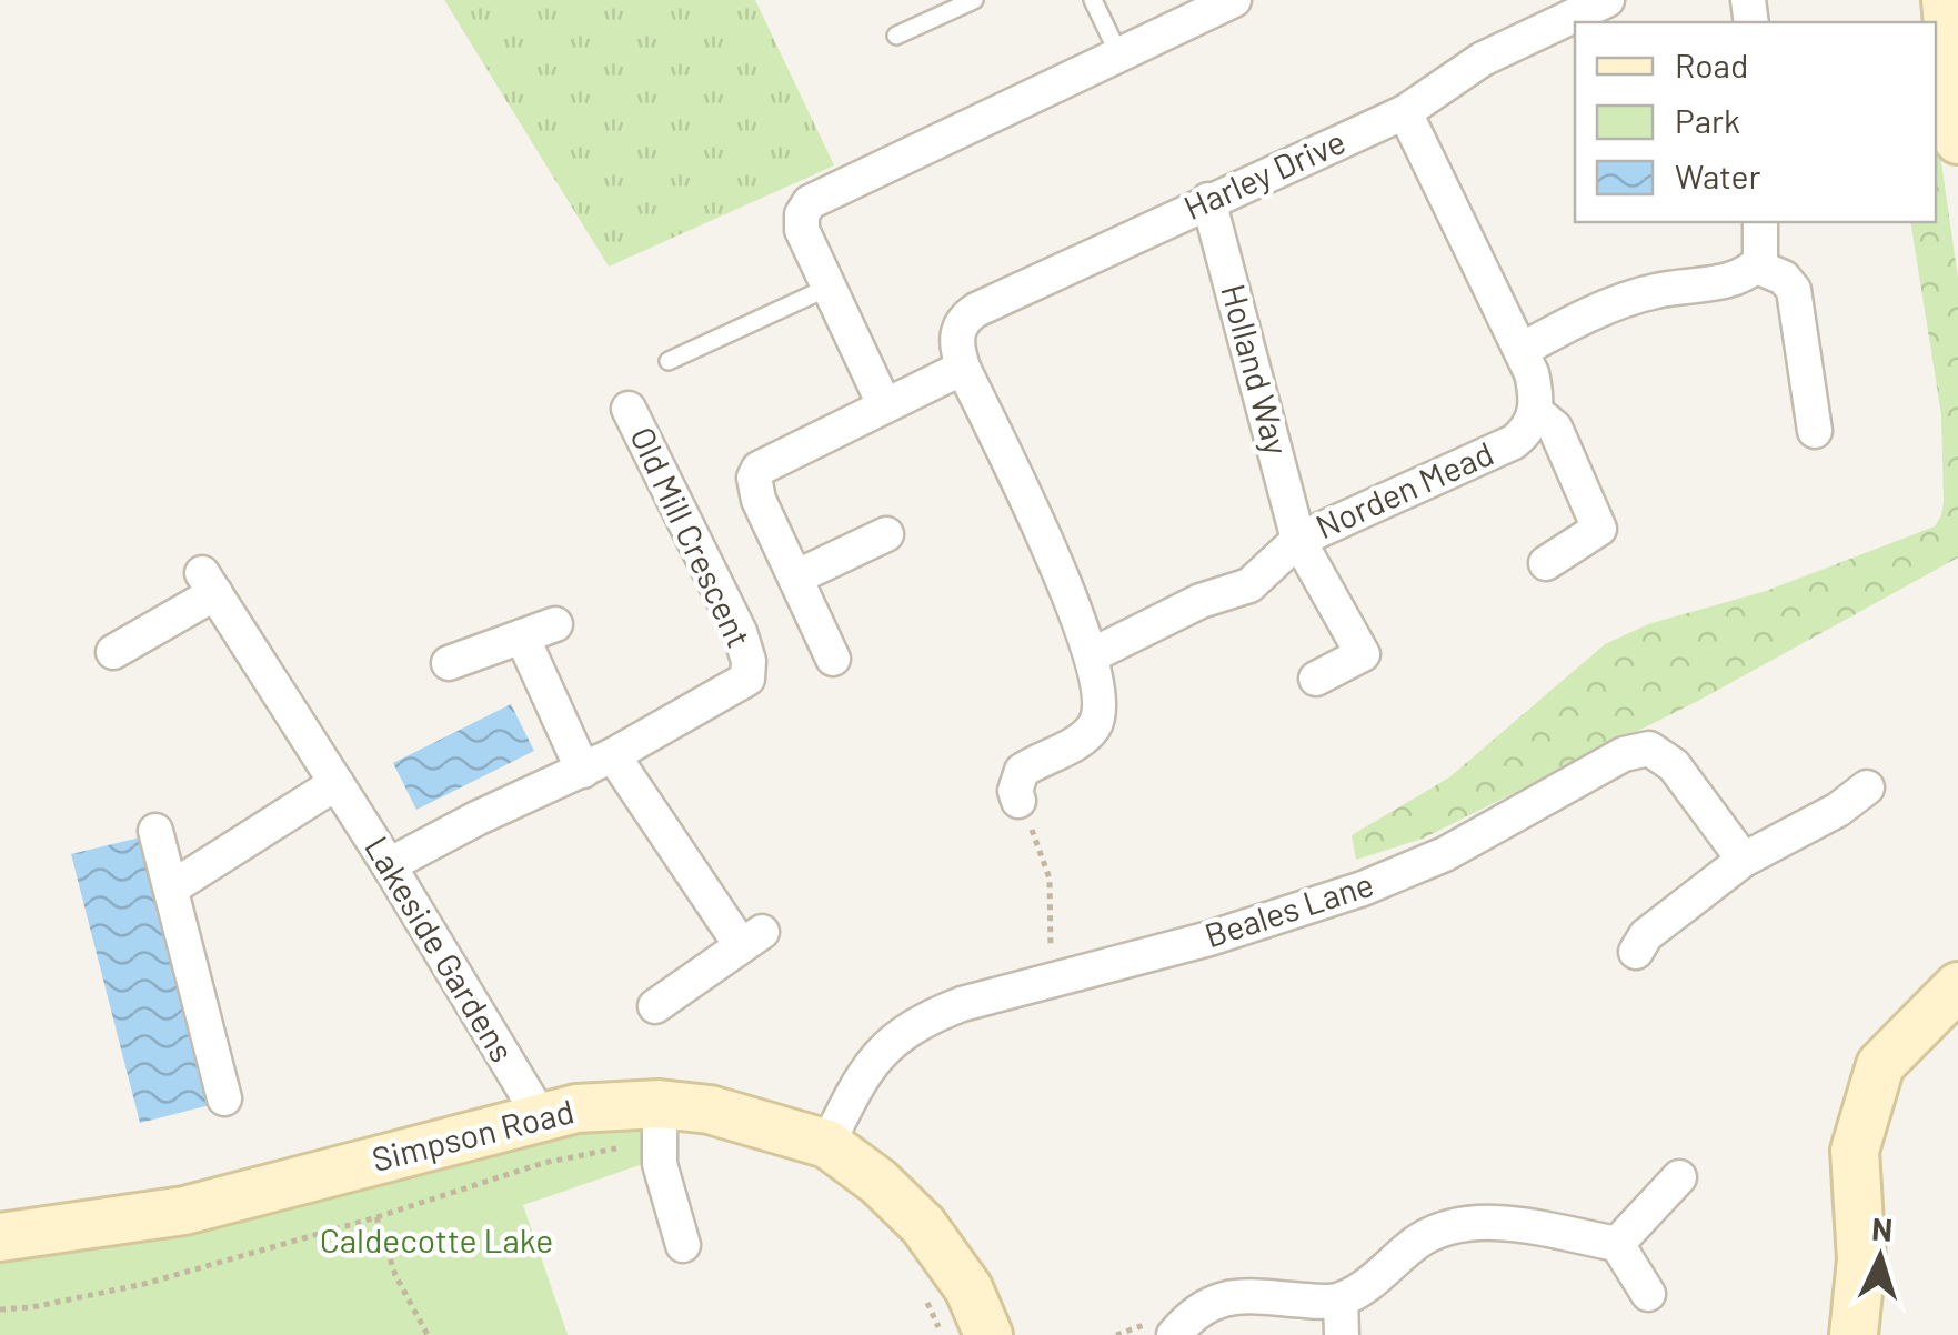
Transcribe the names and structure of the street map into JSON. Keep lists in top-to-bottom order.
{
  "streets": {
    "street": [
      "Harley Drive",
      "Holland Way",
      "Norden Mead",
      "Old Mill Crescent",
      "Beales Lane",
      "Lakeside Gardens",
      "Simpson Road"
    ]
  },
  "crossings": [
    ["Harley Drive", "Holland Way"],
    ["Holland Way", "Norden Mead"],
    ["Old Mill Crescent", "Lakeside Gardens"],
    ["Beales Lane", "Simpson Road"],
    ["Lakeside Gardens", "Simpson Road"]
  ],
  "parks": ["Caldecotte Lake"],
  "legend": ["Road", "Park", "Water"],
  "north": "top"
}
